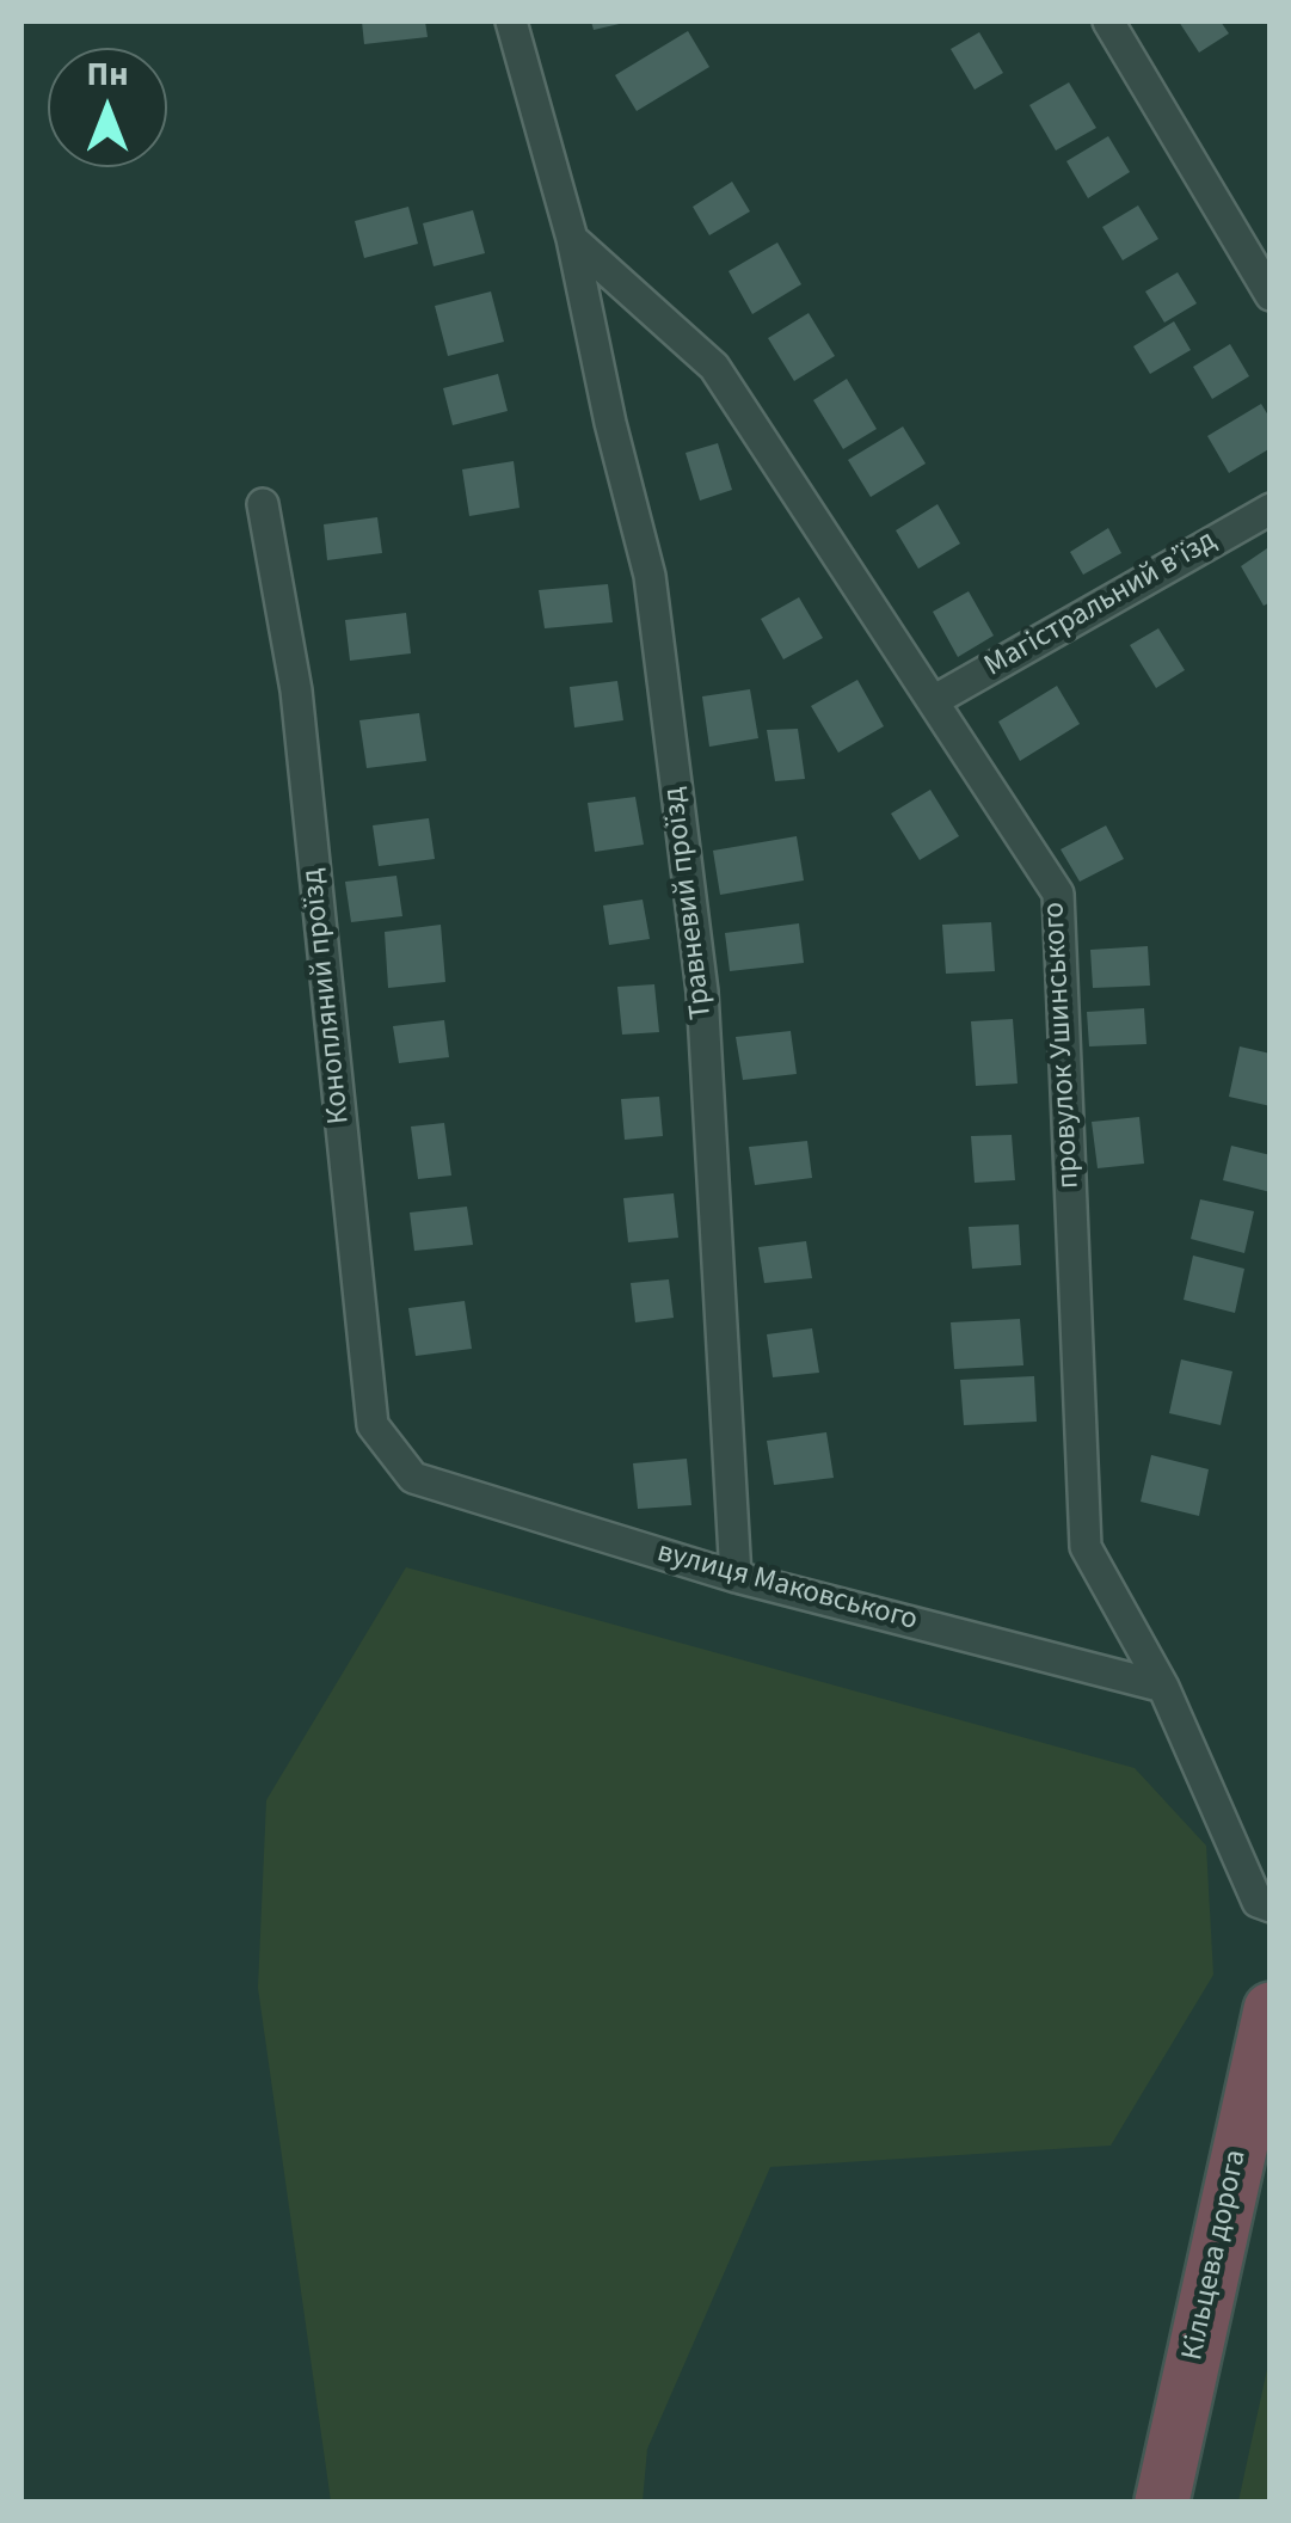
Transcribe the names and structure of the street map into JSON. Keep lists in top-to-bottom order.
{
  "streets": {
    "highway": ["Кільцева дорога"],
    "street": [
      "Магістральний в’їзд",
      "Травневий проїзд",
      "Конопляний проїзд",
      "провулок Ушинського",
      "вулиця Маковського"
    ]
  },
  "crossings": [
    ["Магістральний в’їзд", "провулок Ушинського"],
    ["Травневий проїзд", "провулок Ушинського"],
    ["Травневий проїзд", "вулиця Маковського"],
    ["Конопляний проїзд", "вулиця Маковського"],
    ["провулок Ушинського", "вулиця Маковського"]
  ],
  "north": "top"
}
